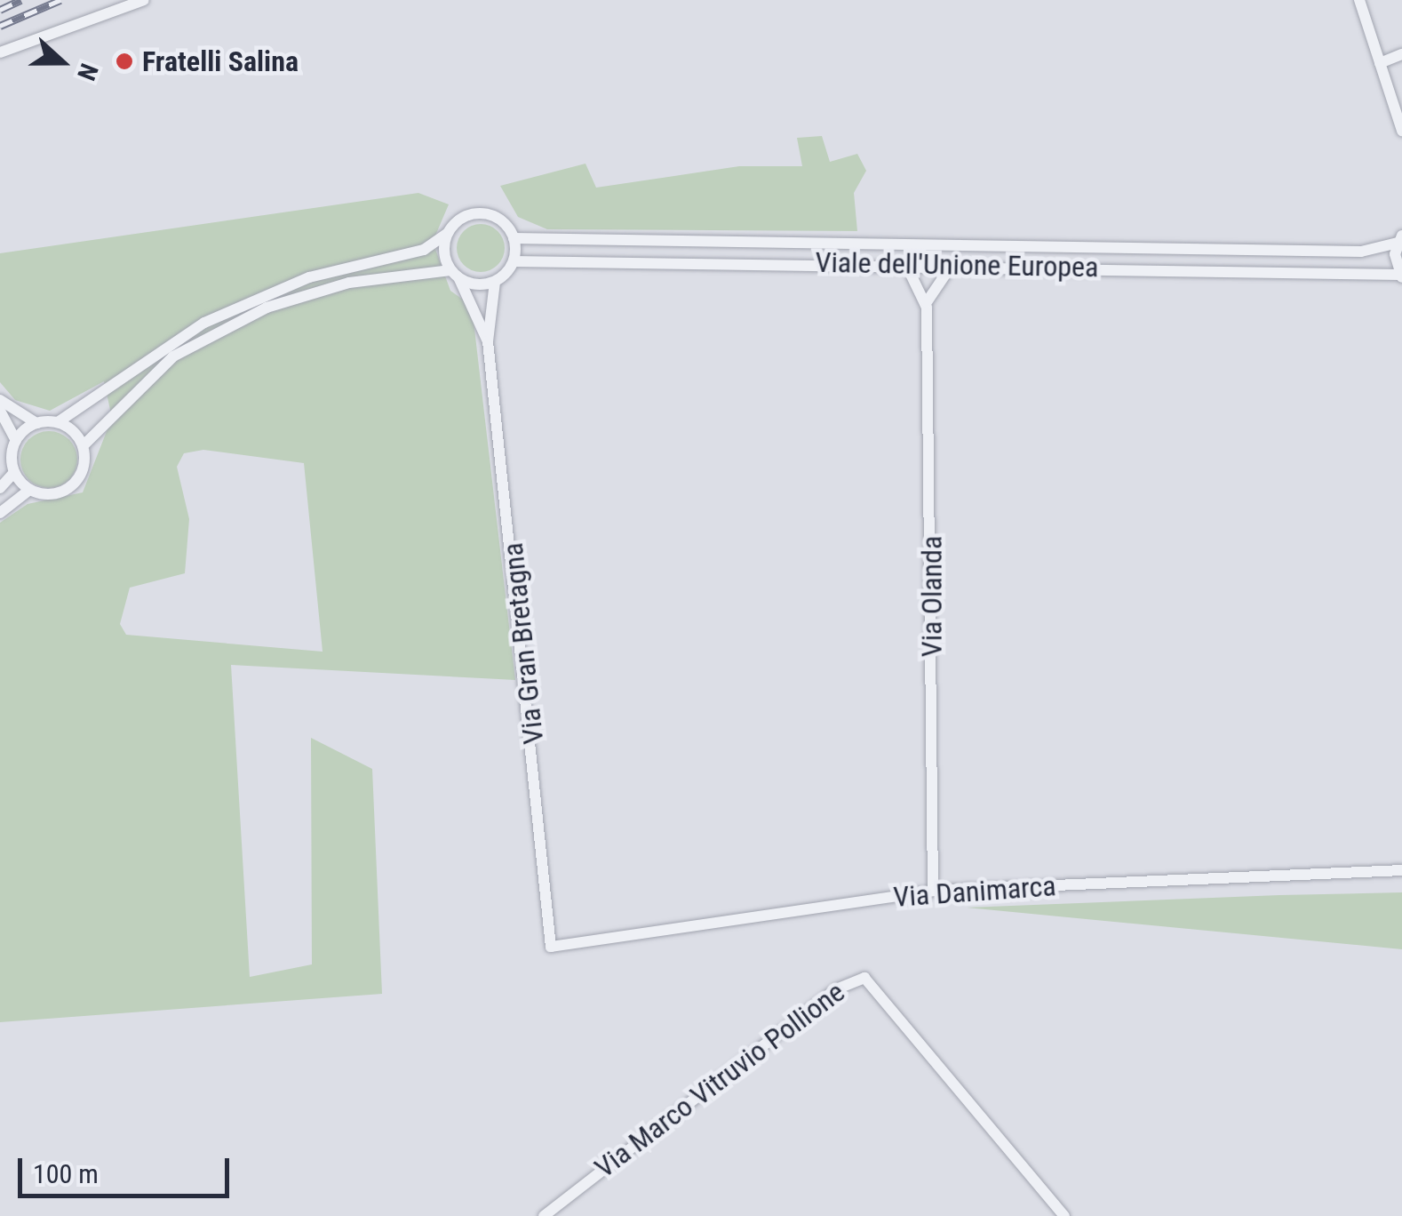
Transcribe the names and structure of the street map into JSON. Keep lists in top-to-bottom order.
{
  "streets": {
    "street": [
      "Viale dell'Unione Europea",
      "Via Olanda",
      "Via Gran Bretagna",
      "Via Danimarca",
      "Via Marco Vitruvio Pollione"
    ]
  },
  "crossings": [
    ["Viale dell'Unione Europea", "Via Olanda"],
    ["Viale dell'Unione Europea", "Via Gran Bretagna"],
    ["Via Olanda", "Via Danimarca"],
    ["Via Gran Bretagna", "Via Danimarca"]
  ],
  "places": ["Fratelli Salina"],
  "scale_bar": "100 m",
  "north": "right"
}
